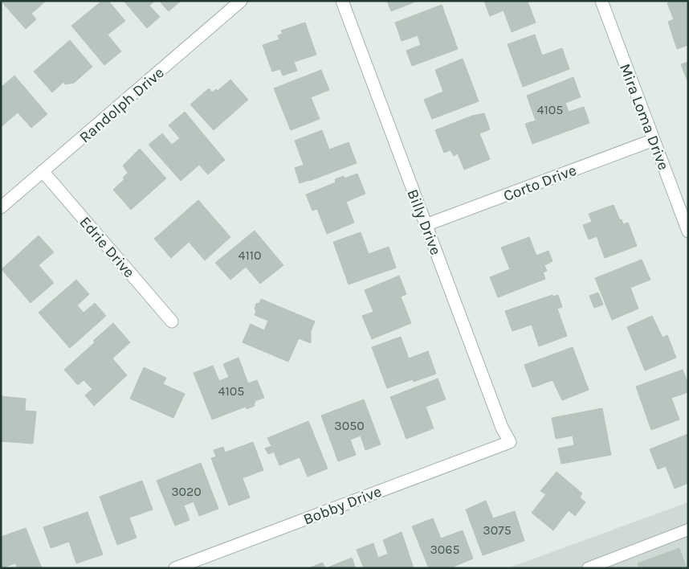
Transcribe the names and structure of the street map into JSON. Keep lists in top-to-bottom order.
{
  "streets": {
    "street": [
      "Randolph Drive",
      "Mira Loma Drive",
      "Corto Drive",
      "Billy Drive",
      "Edrie Drive",
      "Bobby Drive"
    ]
  },
  "crossings": [
    ["Randolph Drive", "Edrie Drive"],
    ["Mira Loma Drive", "Corto Drive"],
    ["Corto Drive", "Billy Drive"],
    ["Billy Drive", "Bobby Drive"]
  ],
  "house_numbers": [
    "4105",
    "4110",
    "4105",
    "3050",
    "3020",
    "3075",
    "3065"
  ]
}
